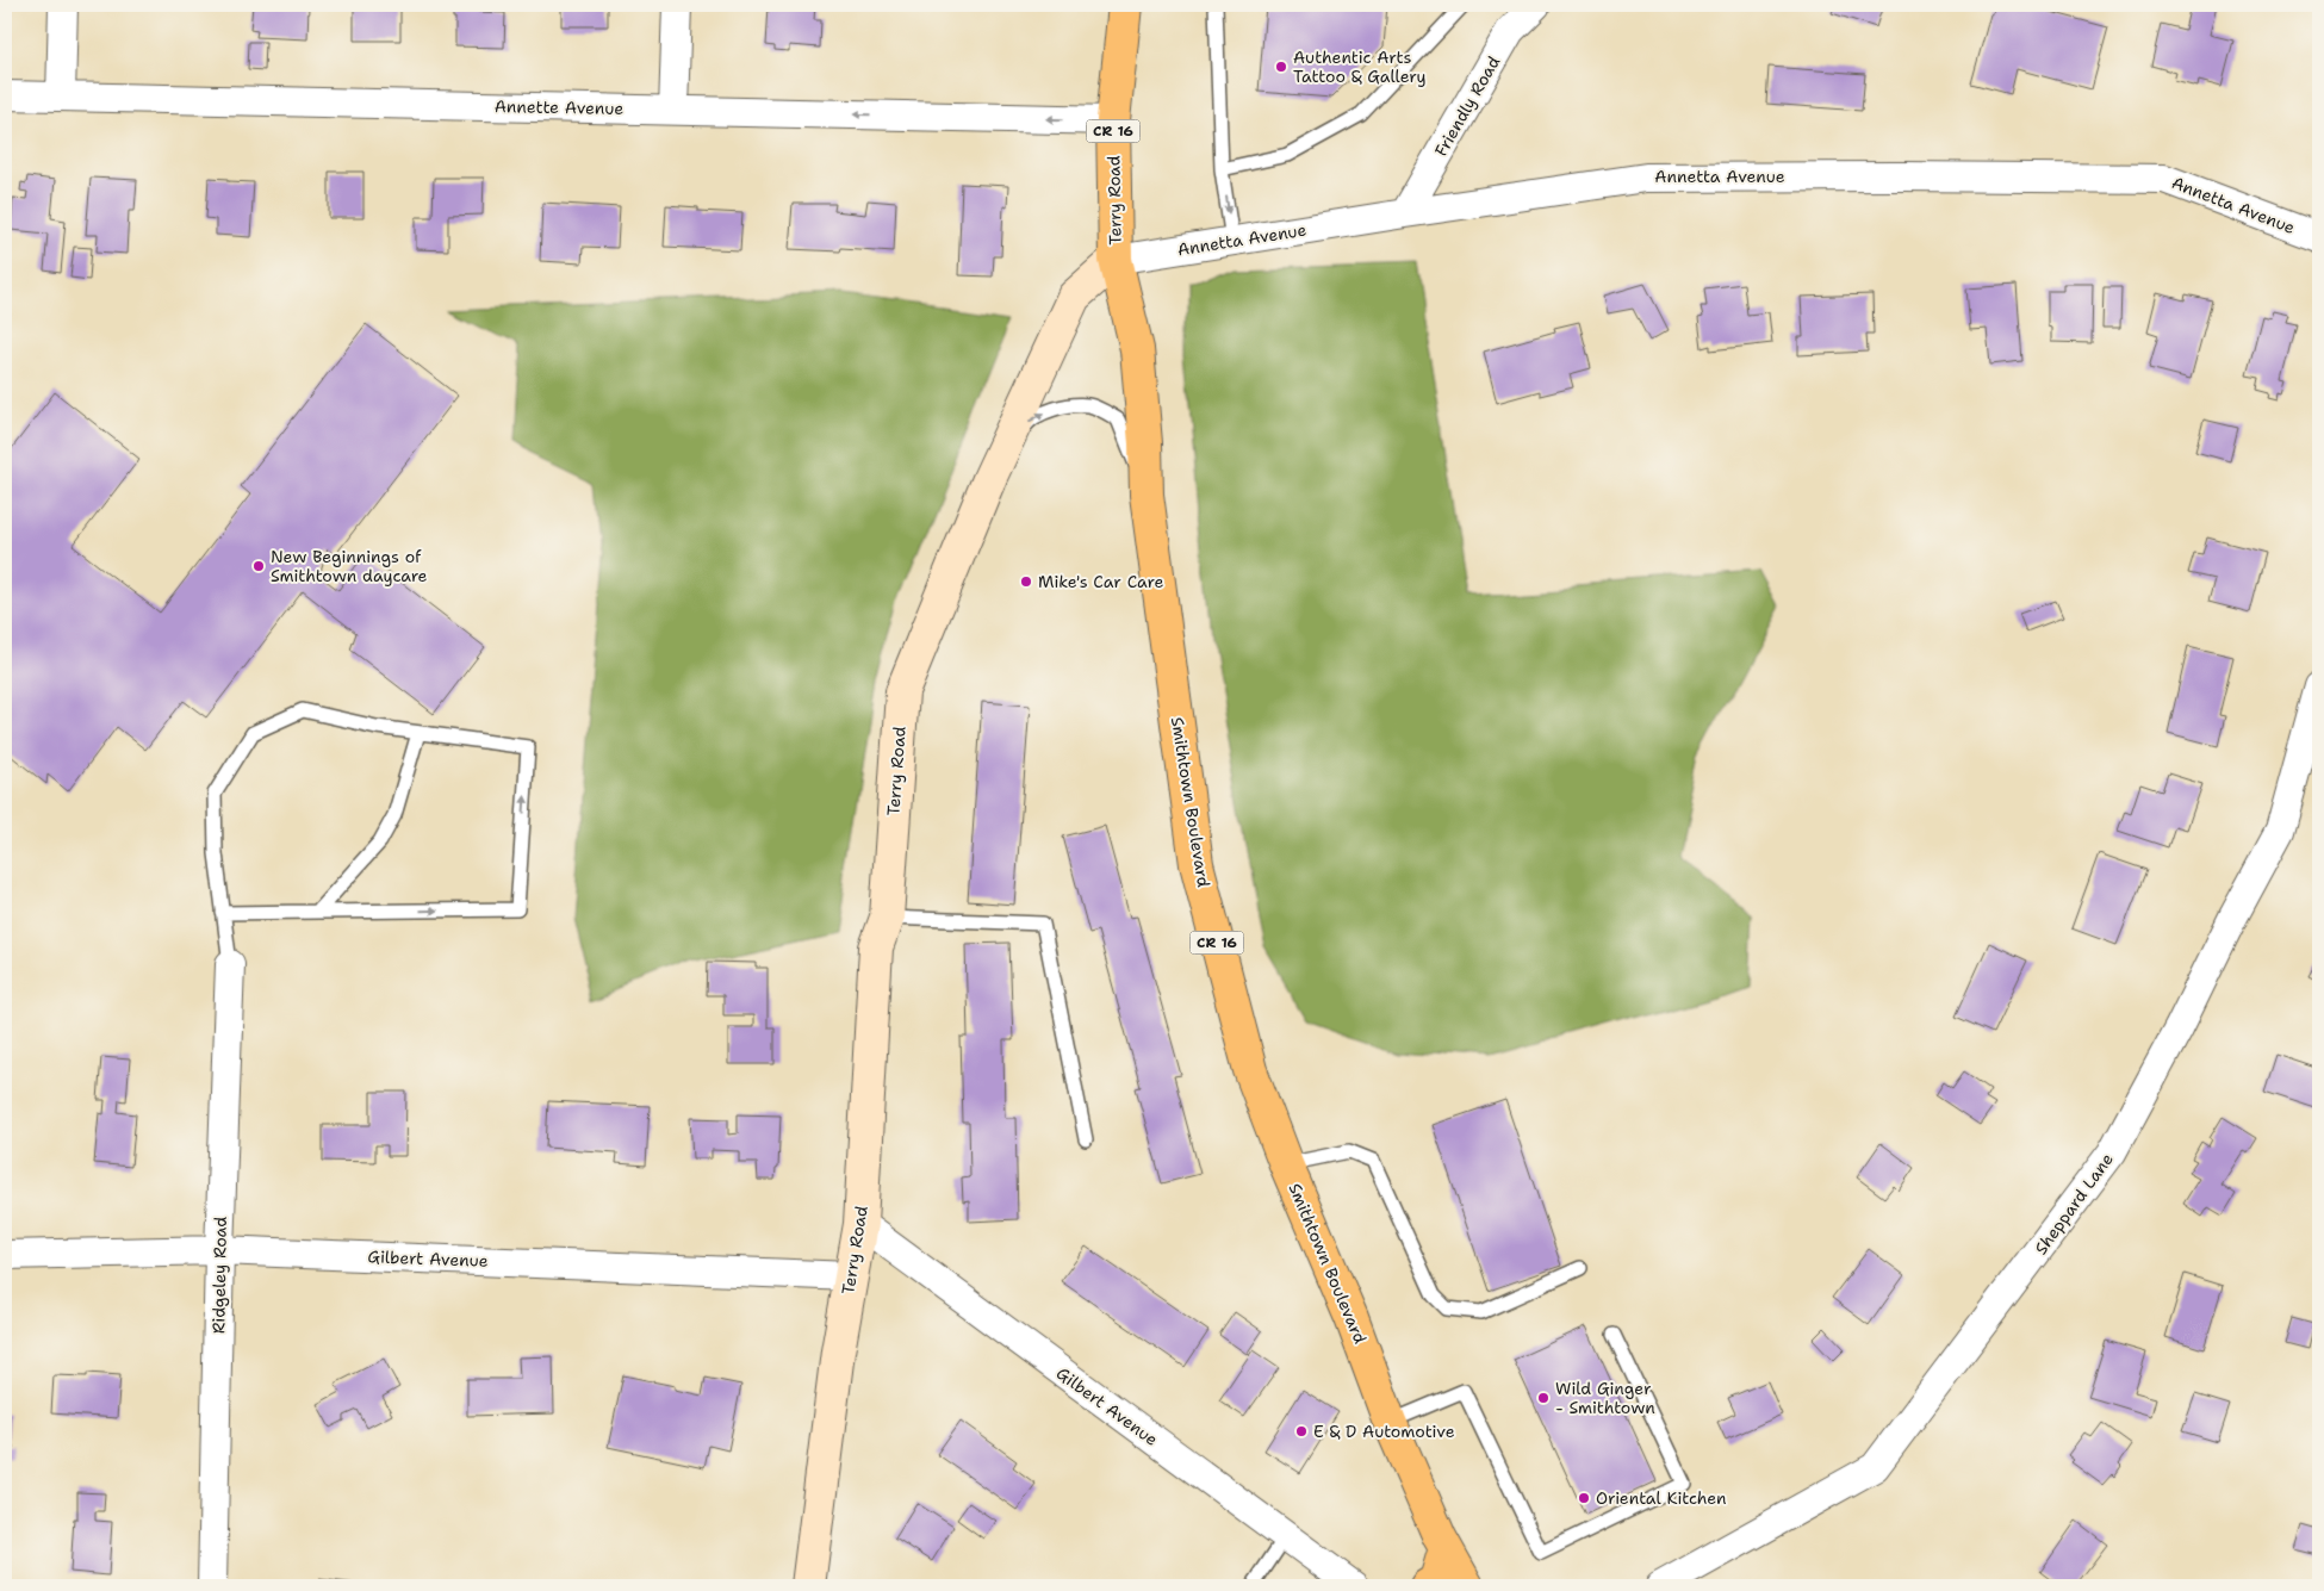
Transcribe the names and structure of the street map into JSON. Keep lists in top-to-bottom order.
{
  "streets": {
    "main road": ["CR 16", "Terry Road", "Smithtown Boulevard"],
    "street": [
      "Friendly Road",
      "Annette Avenue",
      "Annetta Avenue",
      "Sheppard Lane",
      "Gilbert Avenue",
      "Ridgeley Road"
    ]
  },
  "crossings": [
    ["Friendly Road", "Annetta Avenue"],
    ["Annette Avenue", "Terry Road"],
    ["Annetta Avenue", "Terry Road"],
    ["Annetta Avenue", "Smithtown Boulevard"],
    ["Terry Road", "Smithtown Boulevard"],
    ["Terry Road", "Gilbert Avenue"],
    ["Gilbert Avenue", "Ridgeley Road"]
  ],
  "one_way": ["Annette Avenue"],
  "places": [
    "Authentic Arts Tattoo & Gallery",
    "New Beginnings of Smithtown daycare",
    "Mike's Car Care",
    "Wild Ginger - Smithtown",
    "E & D Automotive",
    "Oriental Kitchen"
  ]
}
